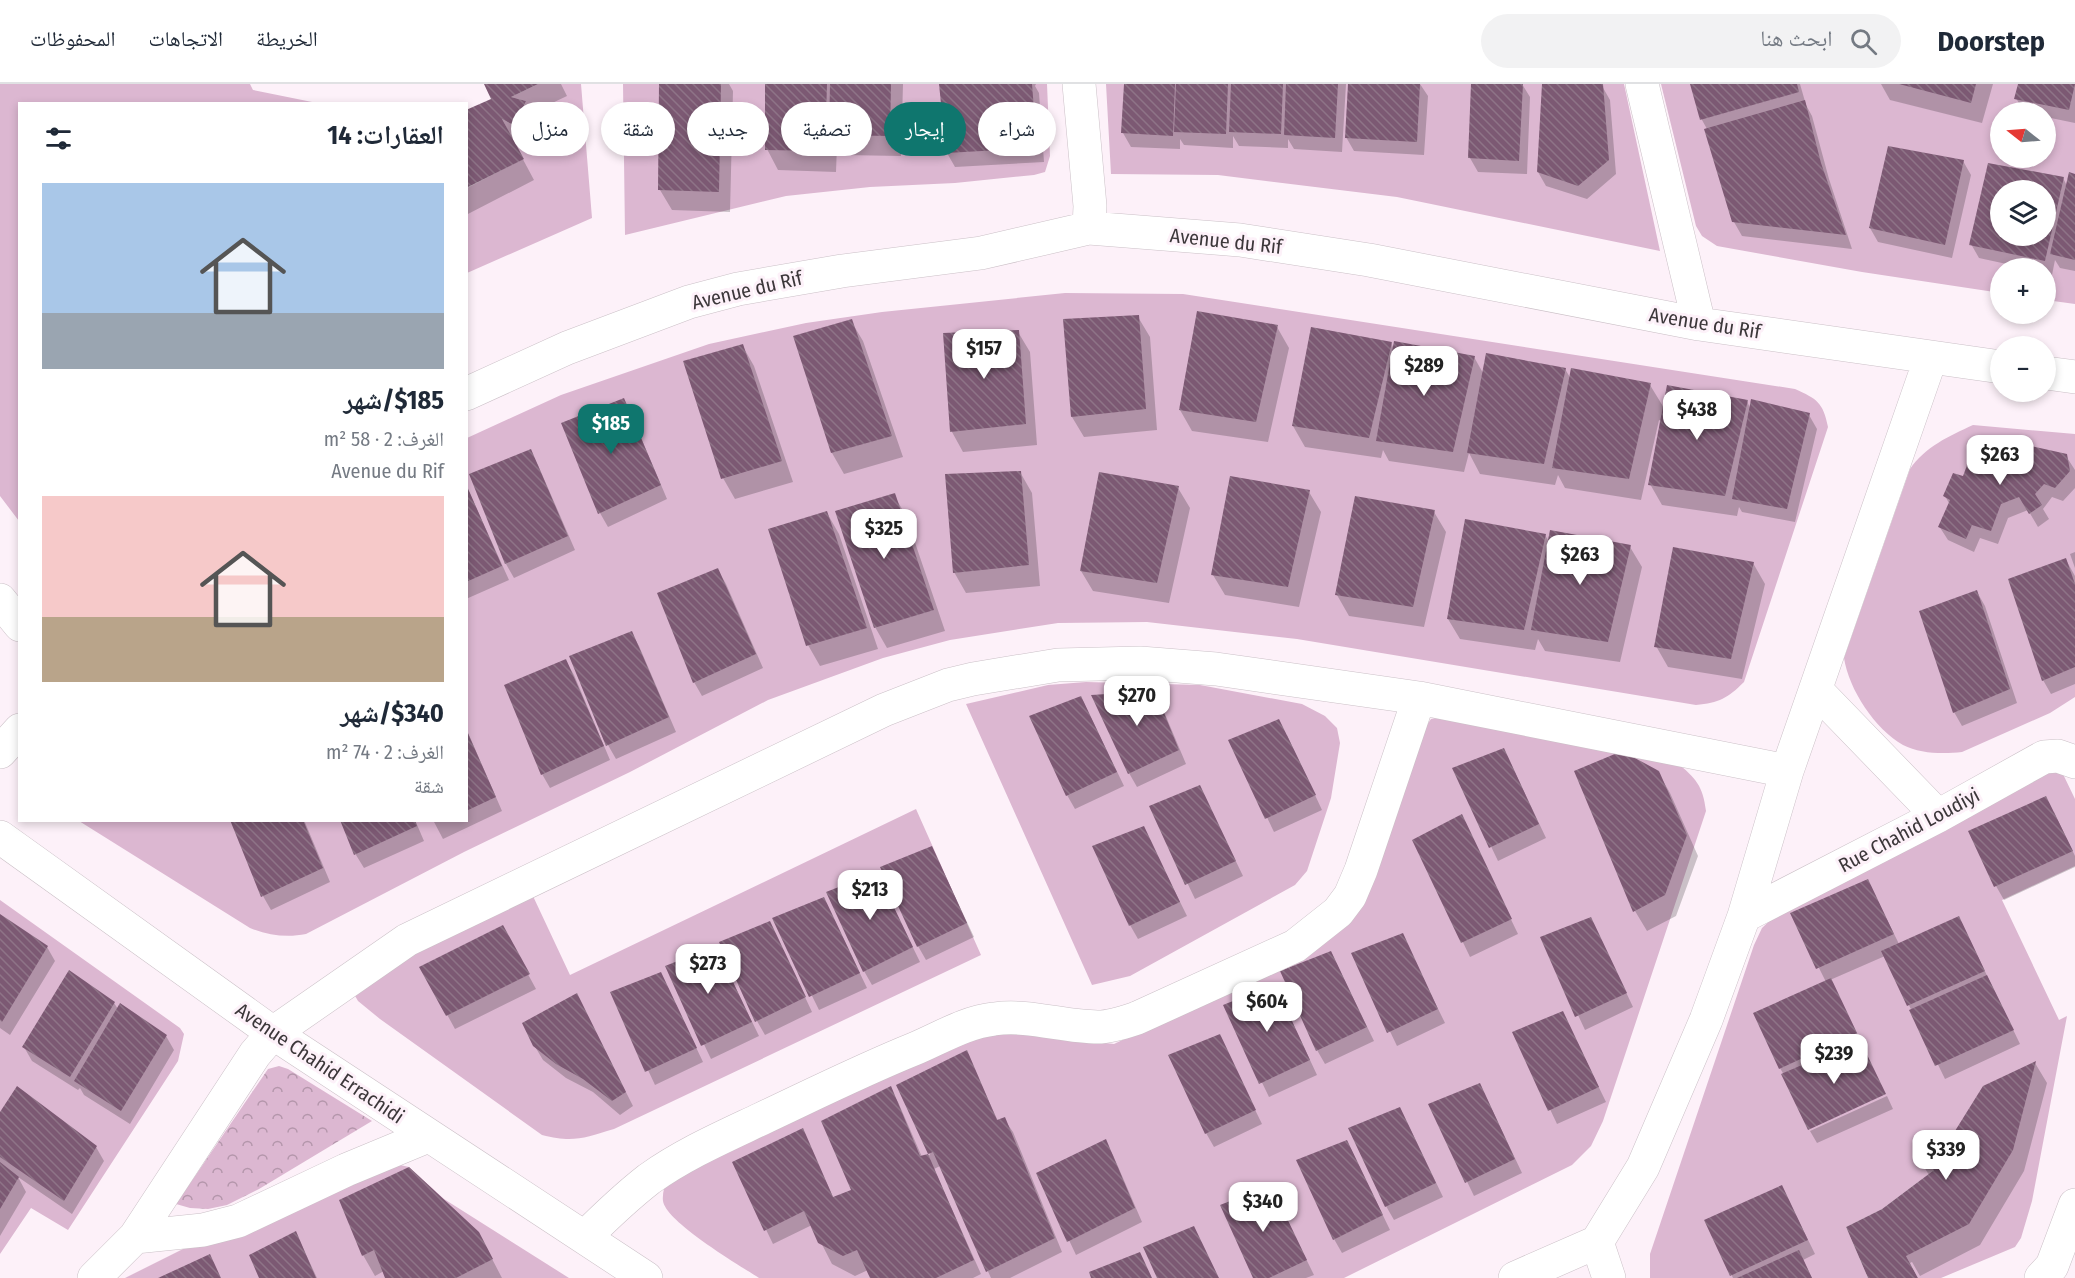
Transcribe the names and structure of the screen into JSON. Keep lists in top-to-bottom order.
{
  "streets": {
    "street": ["Avenue du Rif", "Rue Chahid Loudiyi", "Avenue Chahid Errachidi"]
  },
  "north": "left",
  "page": {
    "header": "Doorstep",
    "search": "ابحث هنا",
    "nav": ["الخريطة", "الاتجاهات", "المحفوظات"],
    "map_buttons": ["+", "−"],
    "chip": [
      "شراء",
      "إيجار",
      "تصفية",
      "جديد",
      "شقة",
      "منزل"
    ],
    "heading": "العقارات: 14",
    "list": [
      {
        "name": "$185/شهر",
        "note": "الغرف: 2 · 58 m² · Avenue du Rif"
      },
      {
        "name": "$340/شهر",
        "note": "الغرف: 2 · 74 m² · شقة"
      }
    ],
    "price": [
      "$157",
      "$289",
      "$438",
      "$185",
      "$263",
      "$325",
      "$263",
      "$270",
      "$213",
      "$273",
      "$604",
      "$239",
      "$339",
      "$340"
    ]
  }
}
